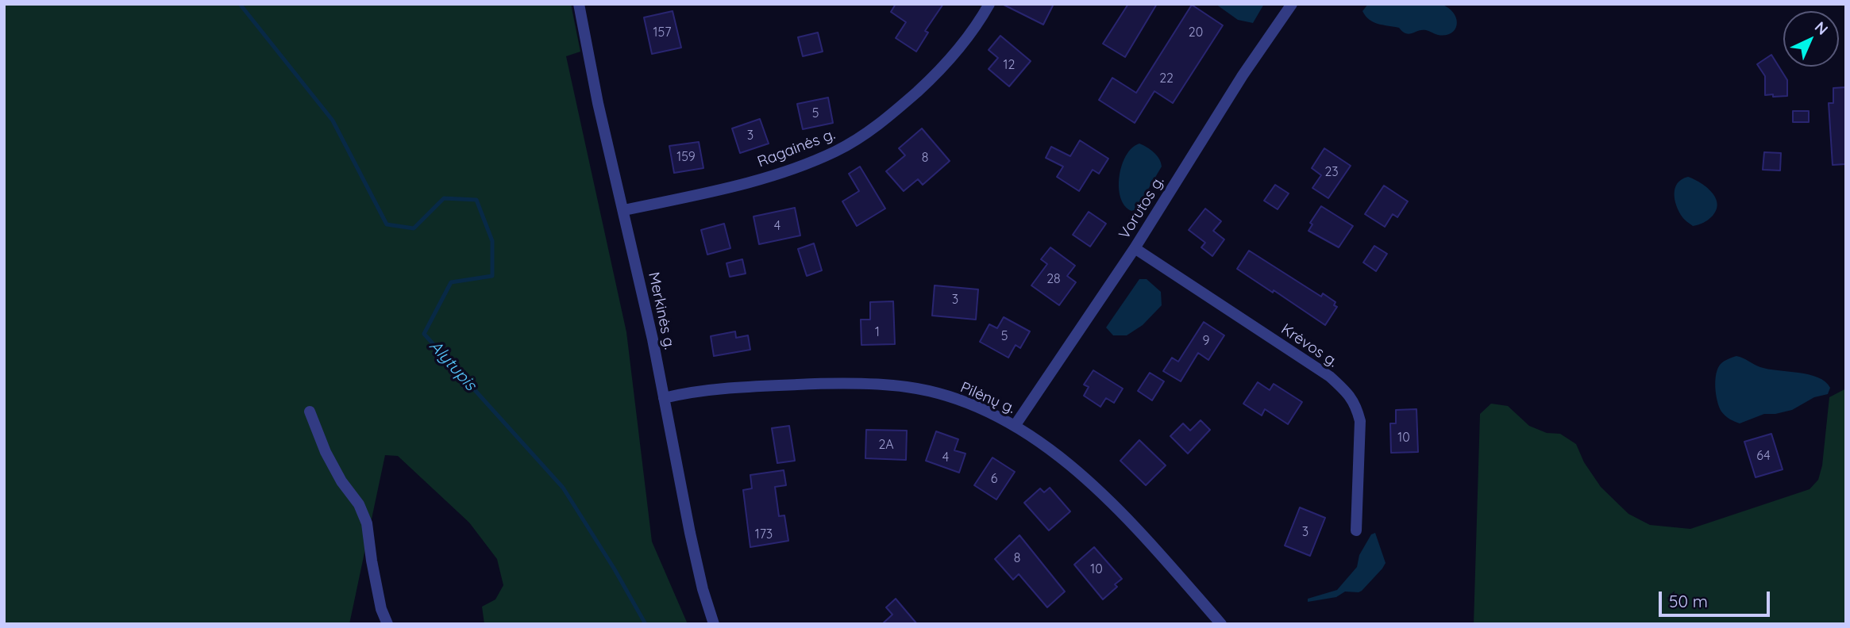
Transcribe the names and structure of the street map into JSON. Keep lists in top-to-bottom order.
{
  "streets": {
    "street": [
      "Ragainės g.",
      "Vorutos g.",
      "Merkinės g.",
      "Krėvos g.",
      "Pilėnų g."
    ]
  },
  "crossings": [
    ["Ragainės g.", "Merkinės g."],
    ["Vorutos g.", "Krėvos g."],
    ["Vorutos g.", "Pilėnų g."],
    ["Merkinės g.", "Pilėnų g."]
  ],
  "water": ["Alytupis"],
  "house_numbers": [
    "157",
    "20",
    "12",
    "22",
    "5",
    "3",
    "159",
    "8",
    "23",
    "4",
    "28",
    "3",
    "1",
    "5",
    "9",
    "10",
    "2A",
    "64",
    "4",
    "6",
    "3",
    "173",
    "8",
    "10"
  ],
  "scale_bar": "50 m",
  "north": "top right"
}
